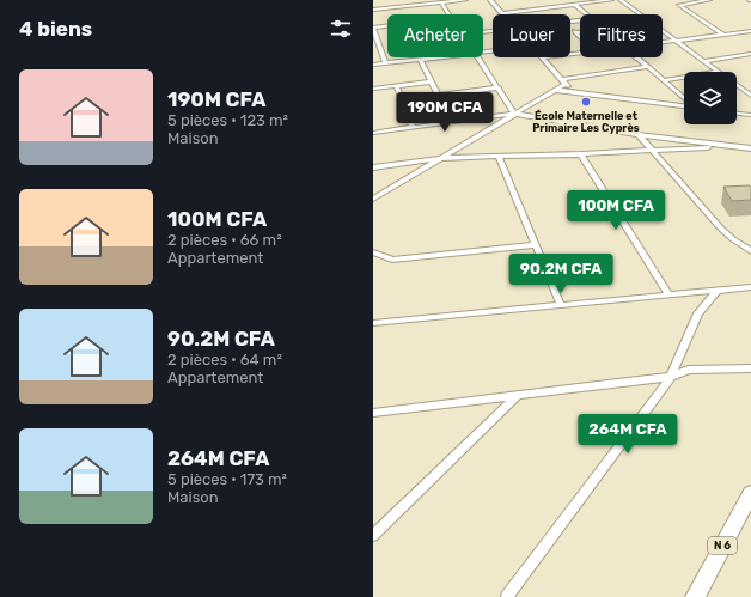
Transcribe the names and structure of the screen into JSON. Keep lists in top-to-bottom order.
{
  "streets": {
    "main road": ["N 6"]
  },
  "places": ["École Maternelle et Primaire Les Cyprès"],
  "page": {
    "heading": "4 biens",
    "chip": ["Acheter", "Louer", "Filtres"],
    "list": [
      {
        "name": "190M CFA",
        "note": "5 pièces · 123 m² · Maison"
      },
      {
        "name": "100M CFA",
        "note": "2 pièces · 66 m² · Appartement"
      },
      {
        "name": "90.2M CFA",
        "note": "2 pièces · 64 m² · Appartement"
      },
      {
        "name": "264M CFA",
        "note": "5 pièces · 173 m² · Maison"
      }
    ],
    "price": [
      "190M CFA",
      "100M CFA",
      "90.2M CFA",
      "264M CFA"
    ]
  }
}
